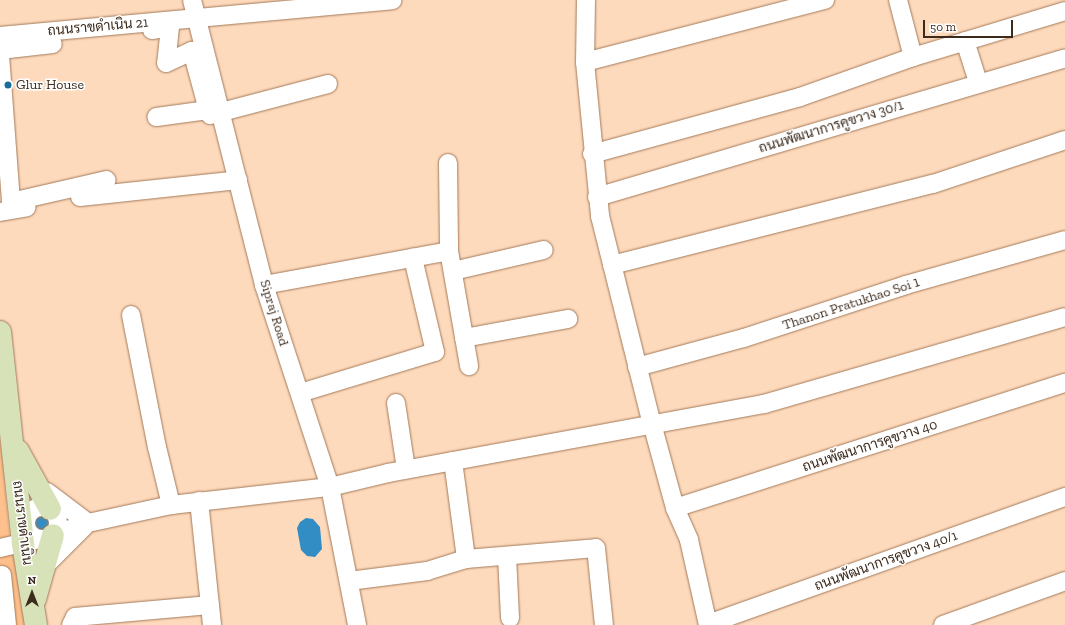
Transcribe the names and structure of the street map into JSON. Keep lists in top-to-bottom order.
{
  "streets": {
    "main road": ["ถนนราขดำเนิน"],
    "street": [
      "ถนนราขดำเนิน 21",
      "ถนนพัฒนาการคูขวาง 30/1",
      "Thanon Pratukhao Soi 1",
      "Sipraj Road",
      "ถนนพัฒนาการคูขวาง 40",
      "ถนนพัฒนาการคูขวาง 40/1"
    ]
  },
  "crossings": [
    ["ถนนราขดำเนิน 21", "Sipraj Road"]
  ],
  "places": ["Glur House"],
  "scale_bar": "50 m",
  "north": "top"
}
